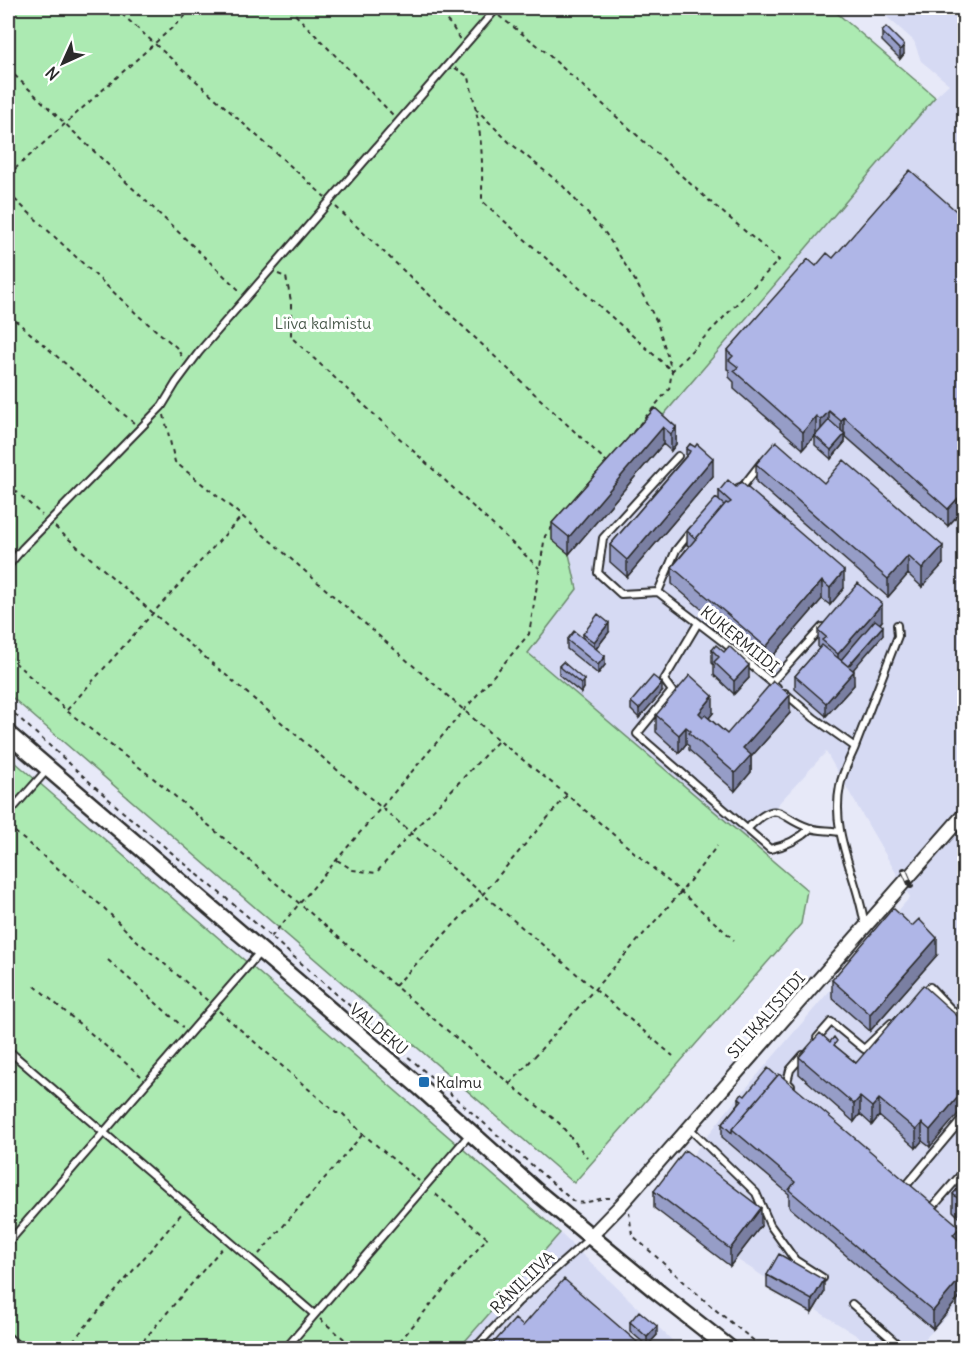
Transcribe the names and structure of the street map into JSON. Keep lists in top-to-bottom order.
{
  "streets": {
    "street": ["SILIKALTSIIDI", "VALDEKU"],
    "lane": ["KUKERMIIDI", "RÄNILIIVA"]
  },
  "crossings": [
    ["SILIKALTSIIDI", "VALDEKU"],
    ["SILIKALTSIIDI", "RÄNILIIVA"],
    ["VALDEKU", "RÄNILIIVA"]
  ],
  "parks": ["Liiva kalmistu"],
  "places": {
    "transit": ["Kalmu"]
  },
  "north": "bottom left"
}
